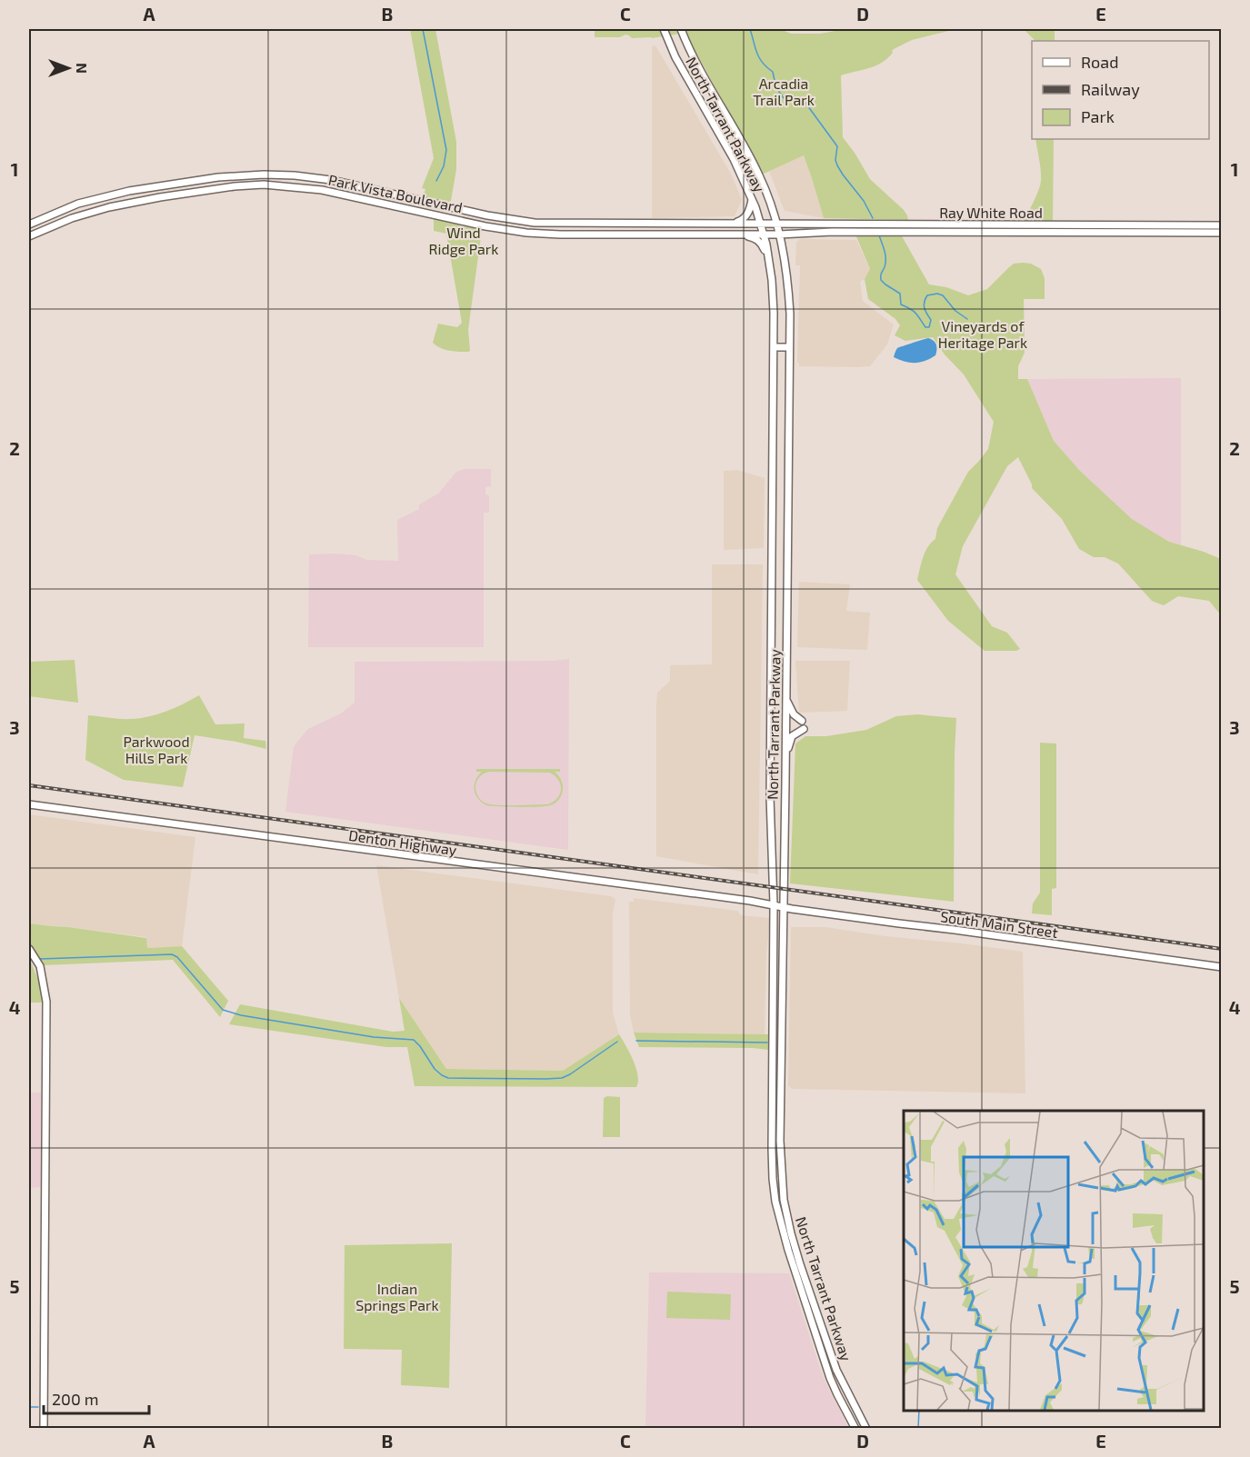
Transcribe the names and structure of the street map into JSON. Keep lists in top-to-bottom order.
{
  "streets": {
    "main road": [
      "North Tarrant Parkway",
      "Park Vista Boulevard",
      "Ray White Road",
      "Denton Highway",
      "South Main Street"
    ]
  },
  "crossings": [
    ["North Tarrant Parkway", "Park Vista Boulevard"],
    ["North Tarrant Parkway", "Ray White Road"],
    ["North Tarrant Parkway", "Denton Highway"],
    ["North Tarrant Parkway", "South Main Street"],
    ["Park Vista Boulevard", "Ray White Road"],
    ["Denton Highway", "South Main Street"]
  ],
  "parks": [
    "Arcadia Trail Park",
    "Wind Ridge Park",
    "Vineyards of Heritage Park",
    "Parkwood Hills Park",
    "Indian Springs Park"
  ],
  "legend": ["Road", "Railway", "Park"],
  "scale_bar": "200 m",
  "north": "right",
  "grid": {
    "columns": [
      "A",
      "B",
      "C",
      "D",
      "E"
    ],
    "rows": [
      "1",
      "2",
      "3",
      "4",
      "5"
    ]
  }
}
